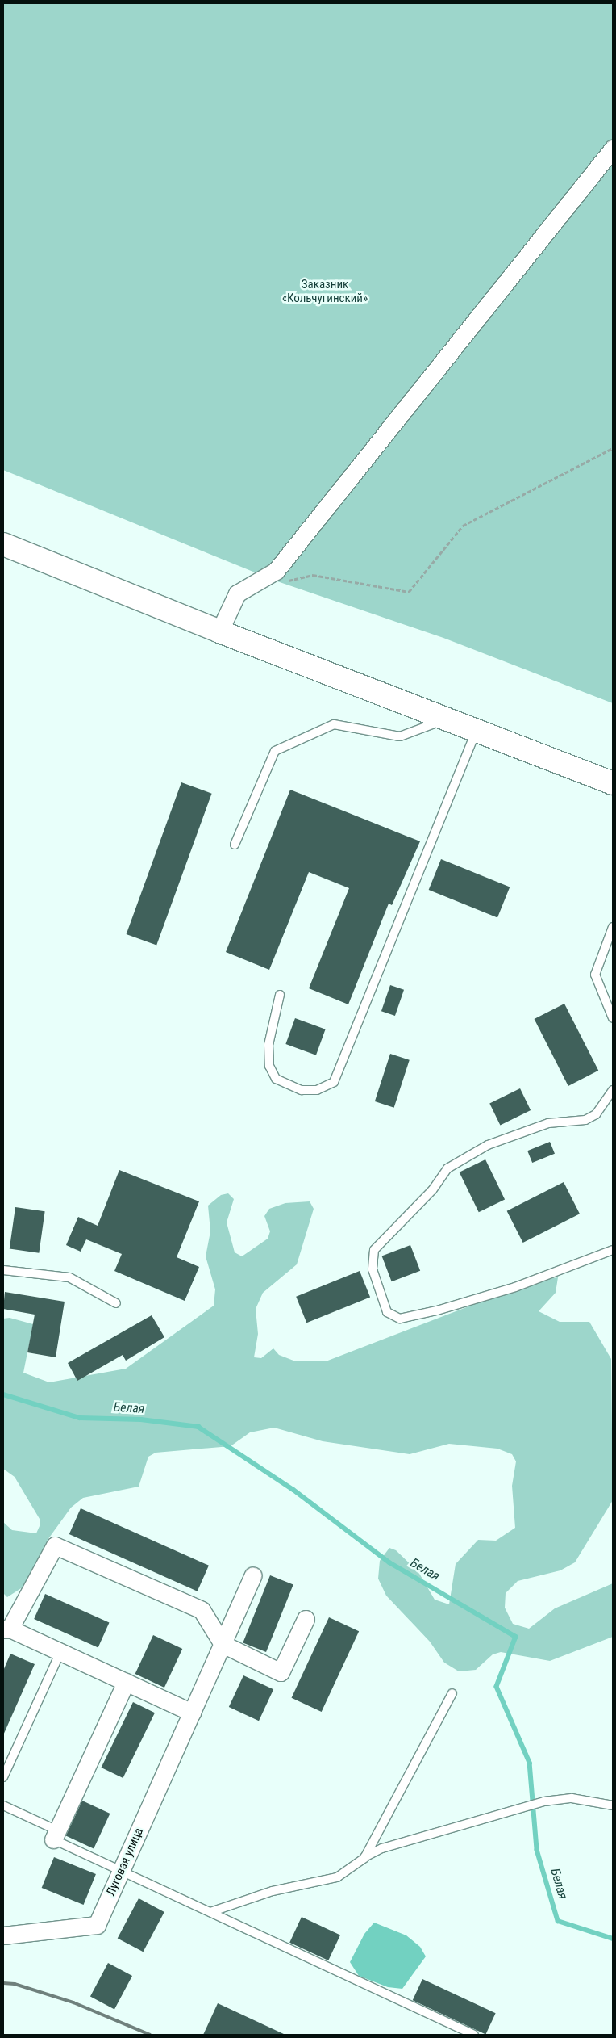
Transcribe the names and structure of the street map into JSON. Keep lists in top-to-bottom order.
{
  "streets": {
    "street": ["Луговая улица"]
  },
  "water": ["Белая"],
  "parks": ["Заказник «Кольчугинский»"]
}
